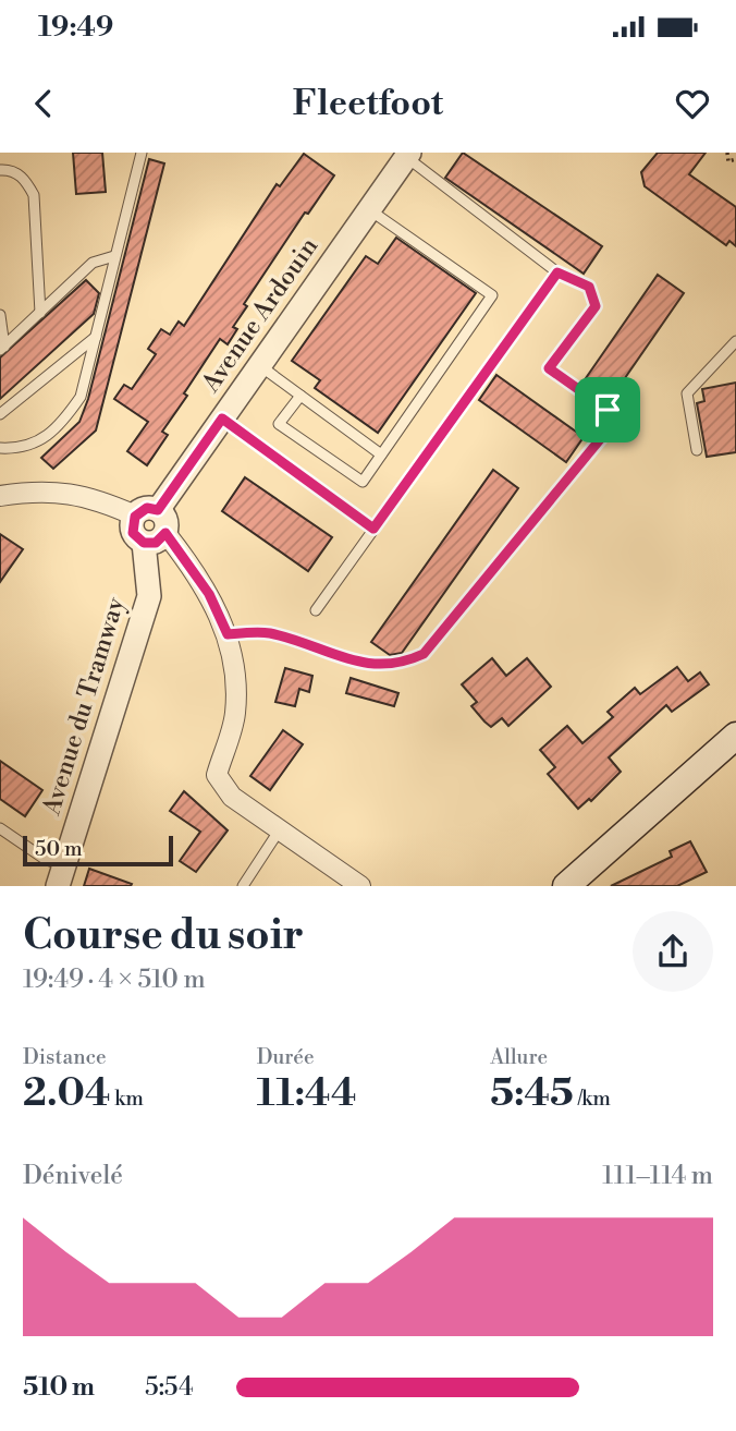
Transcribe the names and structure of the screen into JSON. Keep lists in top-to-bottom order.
{
  "streets": {
    "street": ["Avenue Ardouin", "Avenue du Tramway"]
  },
  "crossings": [
    ["Avenue Ardouin", "Avenue du Tramway"]
  ],
  "scale_bar": "50 m",
  "page": {
    "status": "19:49",
    "header": "Fleetfoot",
    "scale": "50 m",
    "heading": ["Course du soir", "19:49 · 4 × 510 m"],
    "stats": [
      ["Distance", "2.04 km"],
      ["Durée", "11:44"],
      ["Allure", "5:45 /km"]
    ],
    "chart": ["Dénivelé", "111–114 m"],
    "list": [
      {
        "name": "510 m",
        "note": "5:54"
      }
    ]
  }
}
